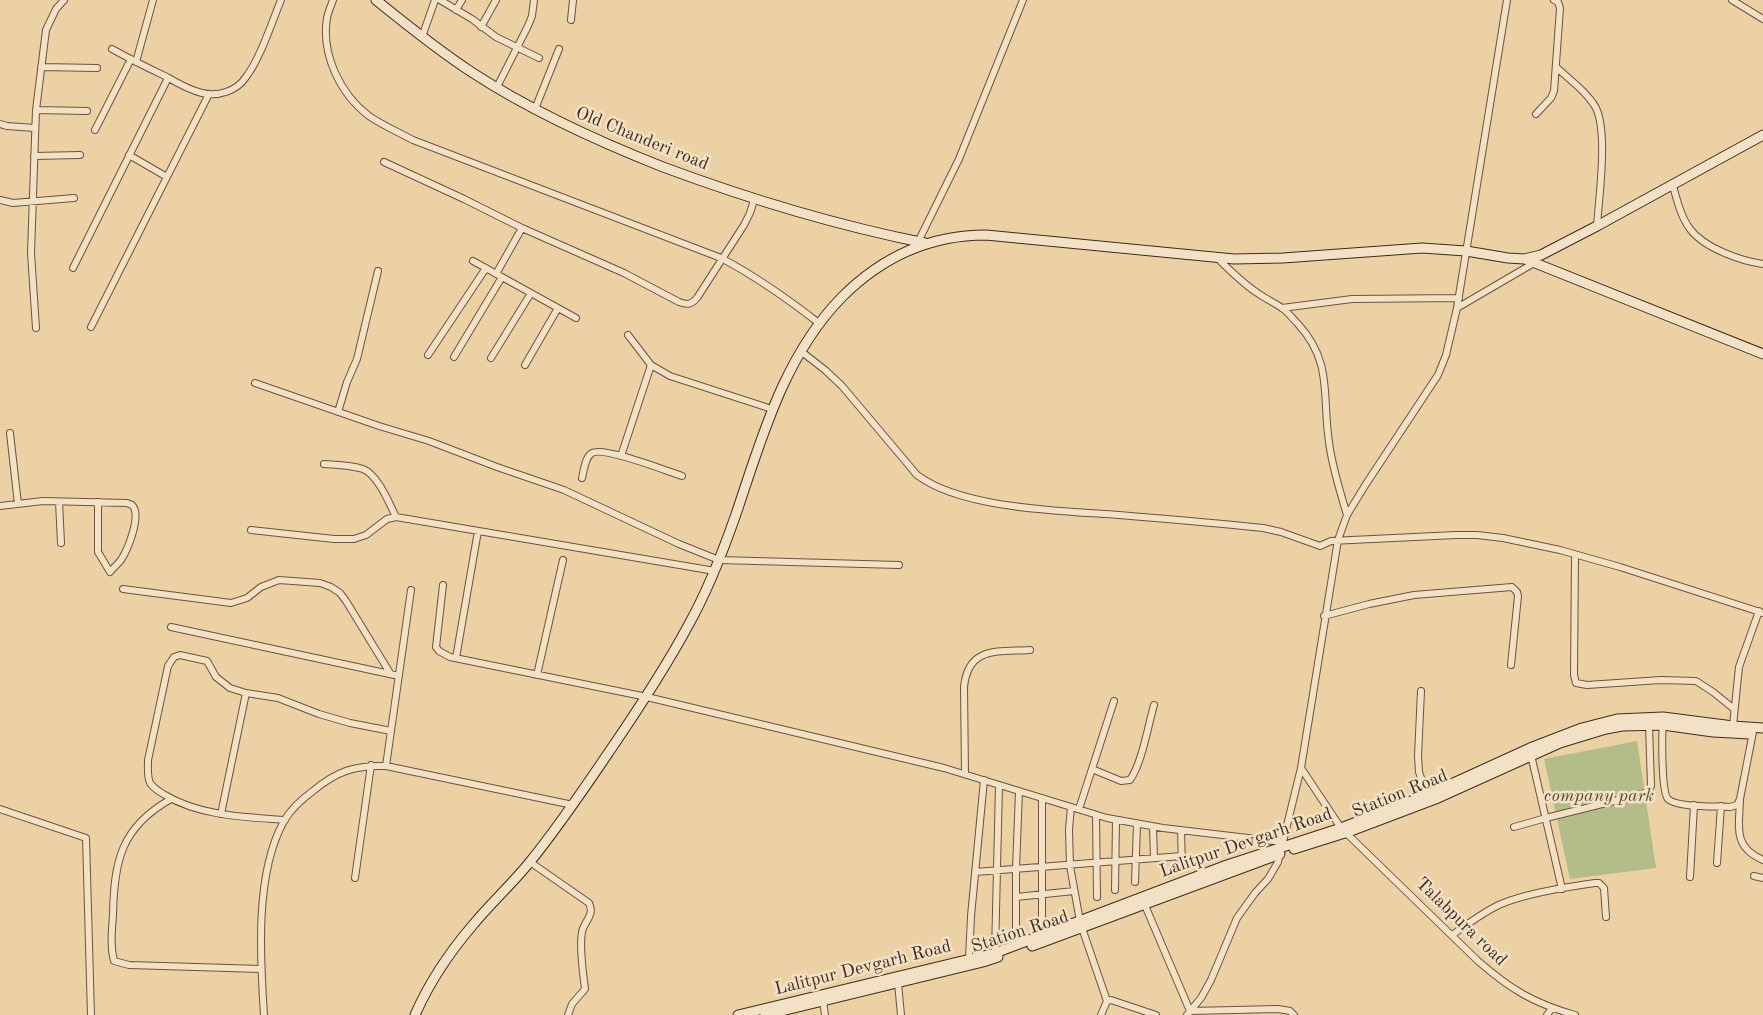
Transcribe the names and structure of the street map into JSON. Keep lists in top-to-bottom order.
{
  "streets": {
    "street": [
      "Old Chanderi road",
      "Station Road",
      "Lalitpur Devgarh Road",
      "Talabpura road"
    ]
  },
  "crossings": [
    ["Station Road", "Lalitpur Devgarh Road"],
    ["Station Road", "Talabpura road"],
    ["Lalitpur Devgarh Road", "Talabpura road"]
  ],
  "parks": ["company park"]
}
